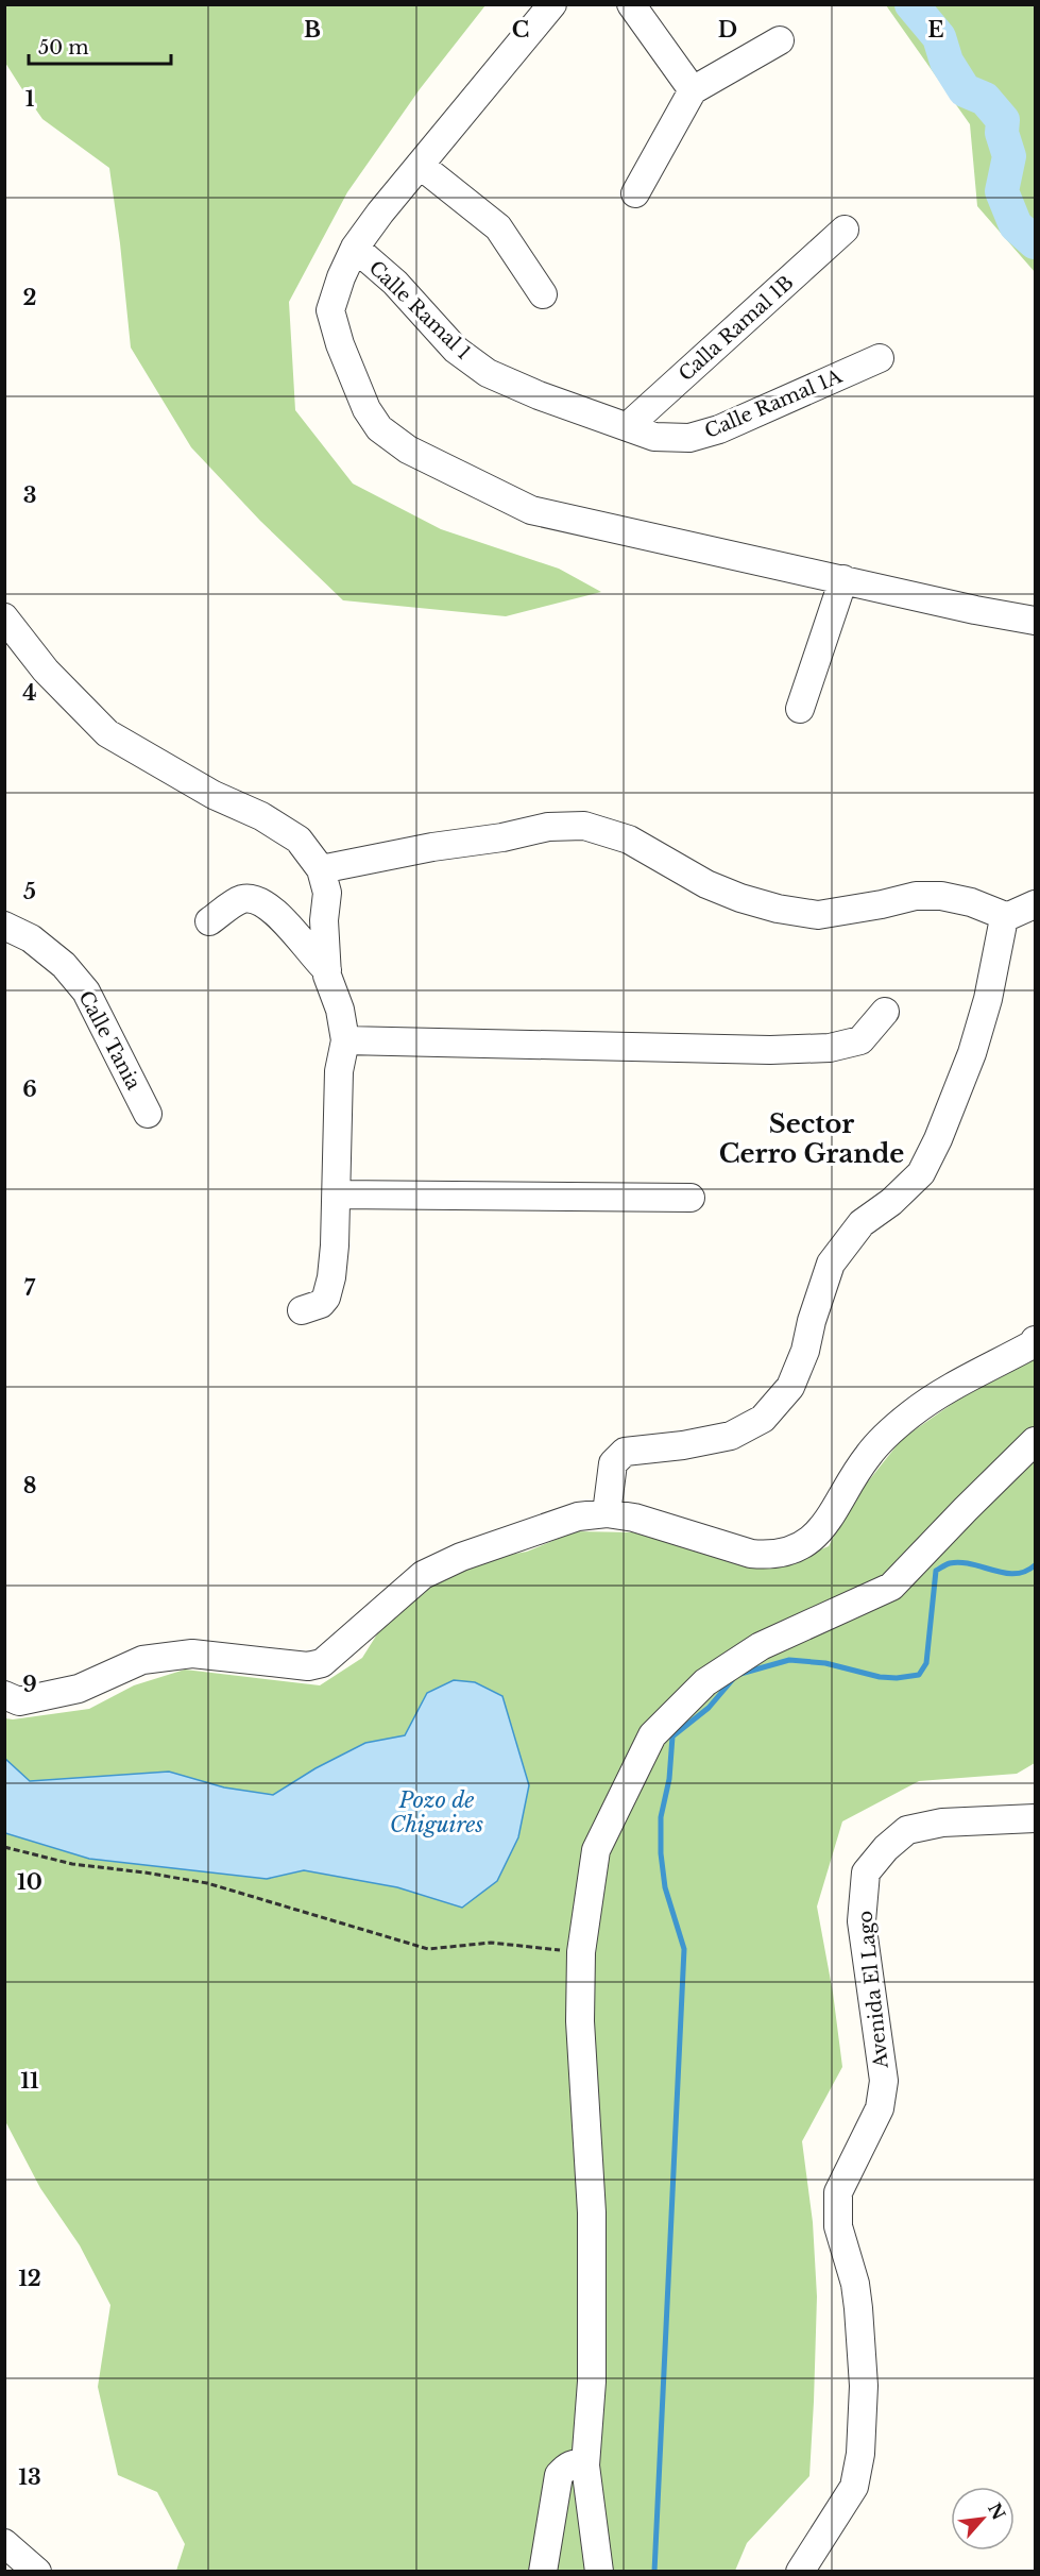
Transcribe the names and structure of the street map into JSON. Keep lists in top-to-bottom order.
{
  "streets": {
    "street": [
      "Calle Ramal 1",
      "Calla Ramal 1B",
      "Calle Ramal 1A",
      "Calle Tania",
      "Avenida El Lago"
    ]
  },
  "crossings": [
    ["Calle Ramal 1", "Calla Ramal 1B"],
    ["Calle Ramal 1", "Calle Ramal 1A"],
    ["Calla Ramal 1B", "Calle Ramal 1A"]
  ],
  "districts": ["Sector Cerro Grande"],
  "water": ["Pozo de Chiguires"],
  "scale_bar": "50 m",
  "north": "top right",
  "grid": {
    "columns": [
      "B",
      "C",
      "D",
      "E"
    ],
    "rows": [
      "1",
      "2",
      "3",
      "4",
      "5",
      "6",
      "7",
      "8",
      "9",
      "10",
      "11",
      "12",
      "13"
    ]
  }
}
